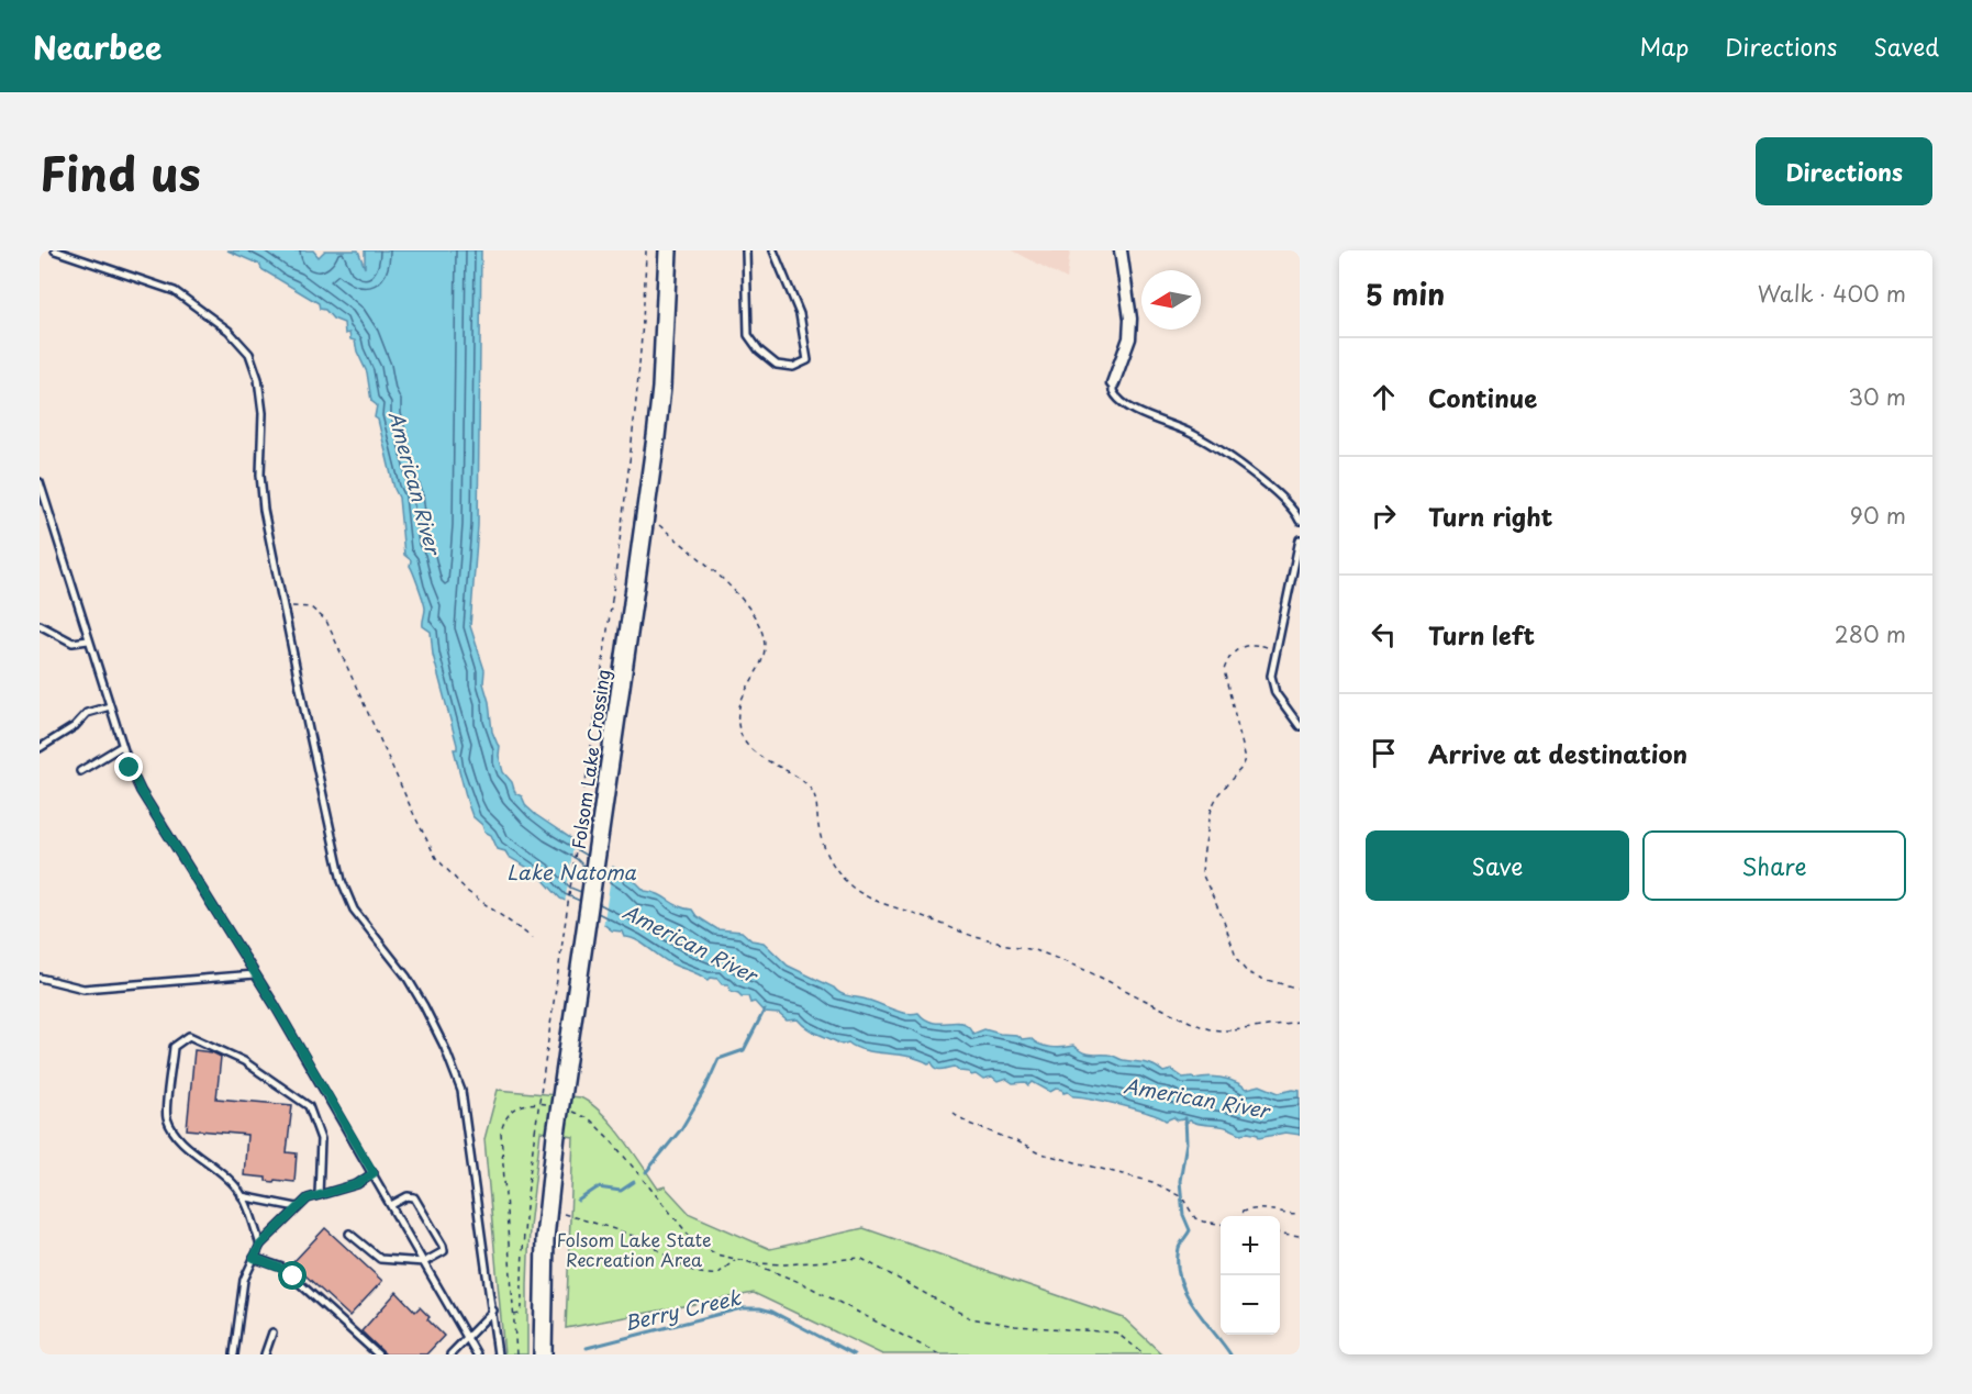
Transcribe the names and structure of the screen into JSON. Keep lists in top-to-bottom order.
{
  "streets": {
    "main road": ["Folsom Lake Crossing"]
  },
  "water": ["American River", "Lake Natoma", "Berry Creek"],
  "parks": ["Folsom Lake State Recreation Area"],
  "north": "left",
  "page": {
    "header": "Nearbee",
    "nav": ["Map", "Directions", "Saved"],
    "title": "Find us",
    "buttons": [
      "Directions",
      ["Save", "Share"]
    ],
    "heading": ["5 min", "Walk · 400 m"],
    "list": [
      ["Continue", "30 m"],
      ["Turn right", "90 m"],
      ["Turn left", "280 m"],
      "Arrive at destination"
    ],
    "map_buttons": ["+", "−"]
  }
}
